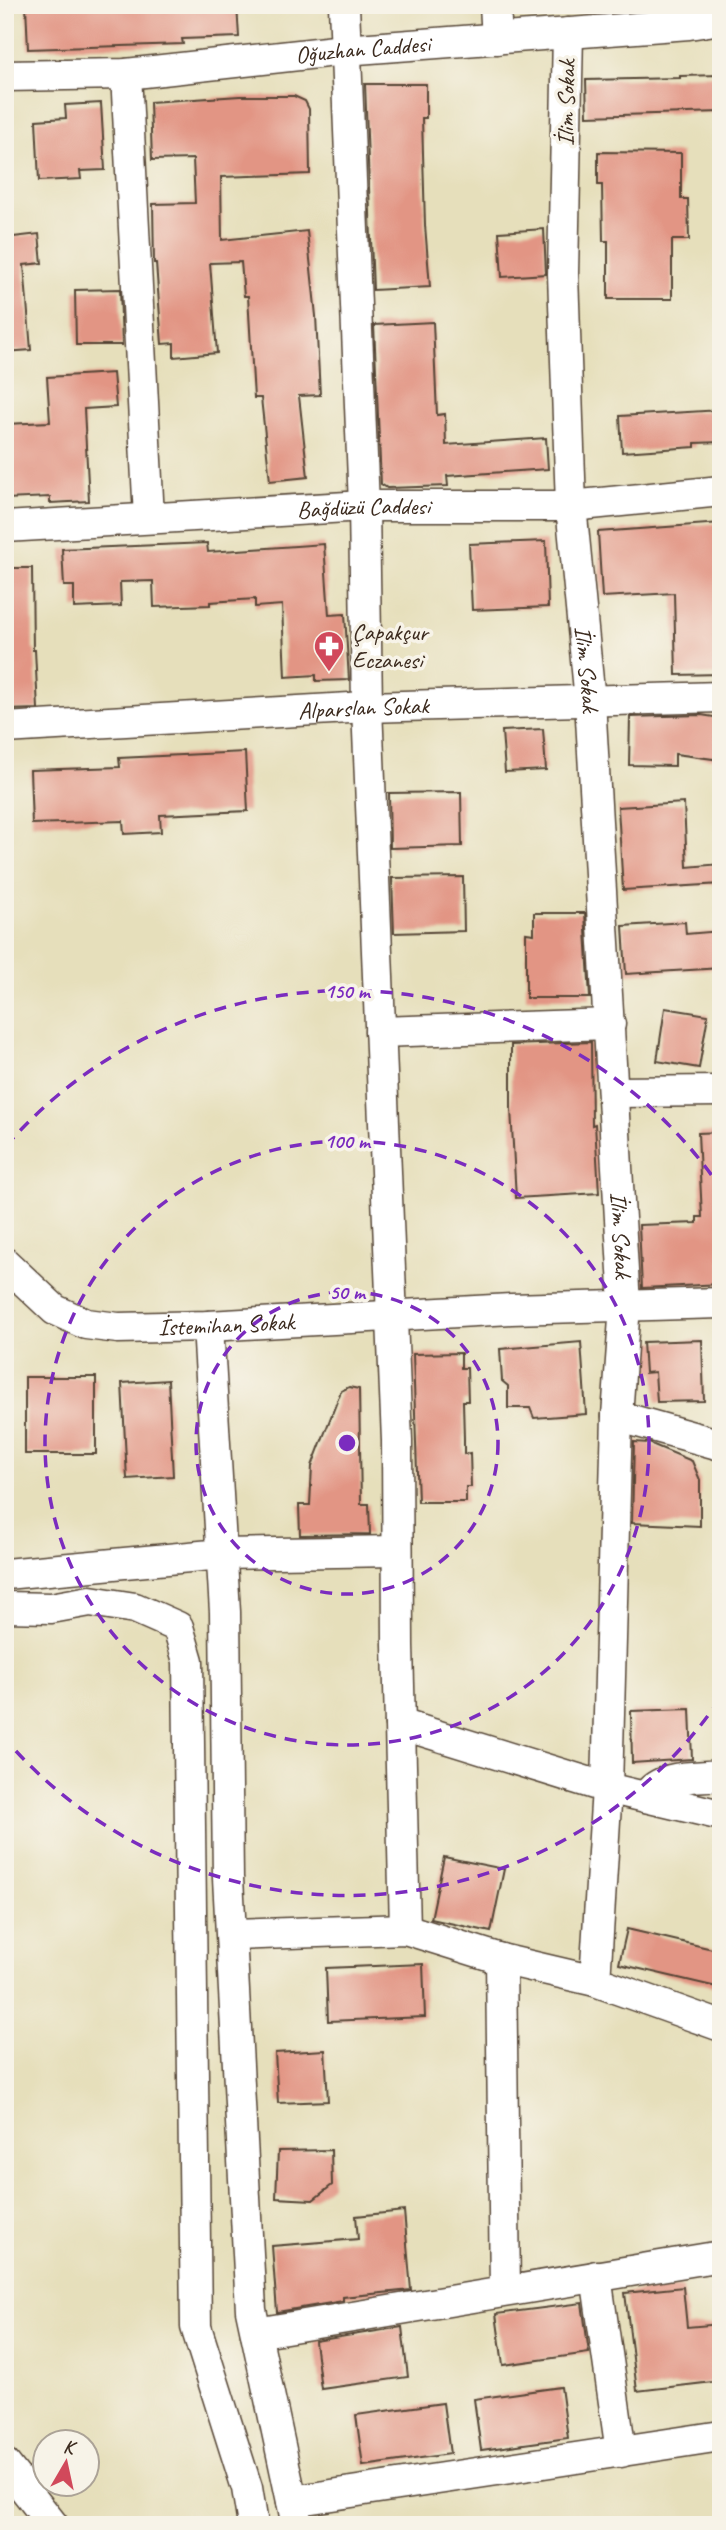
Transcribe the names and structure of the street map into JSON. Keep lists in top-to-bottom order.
{
  "streets": {
    "street": [
      "Oğuzhan Caddesi",
      "İlim Sokak",
      "Bağdüzü Caddesi",
      "Alparslan Sokak",
      "İstemihan Sokak"
    ]
  },
  "crossings": [
    ["Oğuzhan Caddesi", "İlim Sokak"],
    ["İlim Sokak", "Bağdüzü Caddesi"],
    ["İlim Sokak", "Alparslan Sokak"],
    ["İlim Sokak", "İstemihan Sokak"]
  ],
  "places": {
    "pharmacy": ["Çapakçur Eczanesi"]
  },
  "north": "top",
  "rings": ["150 m", "100 m", "50 m"]
}
